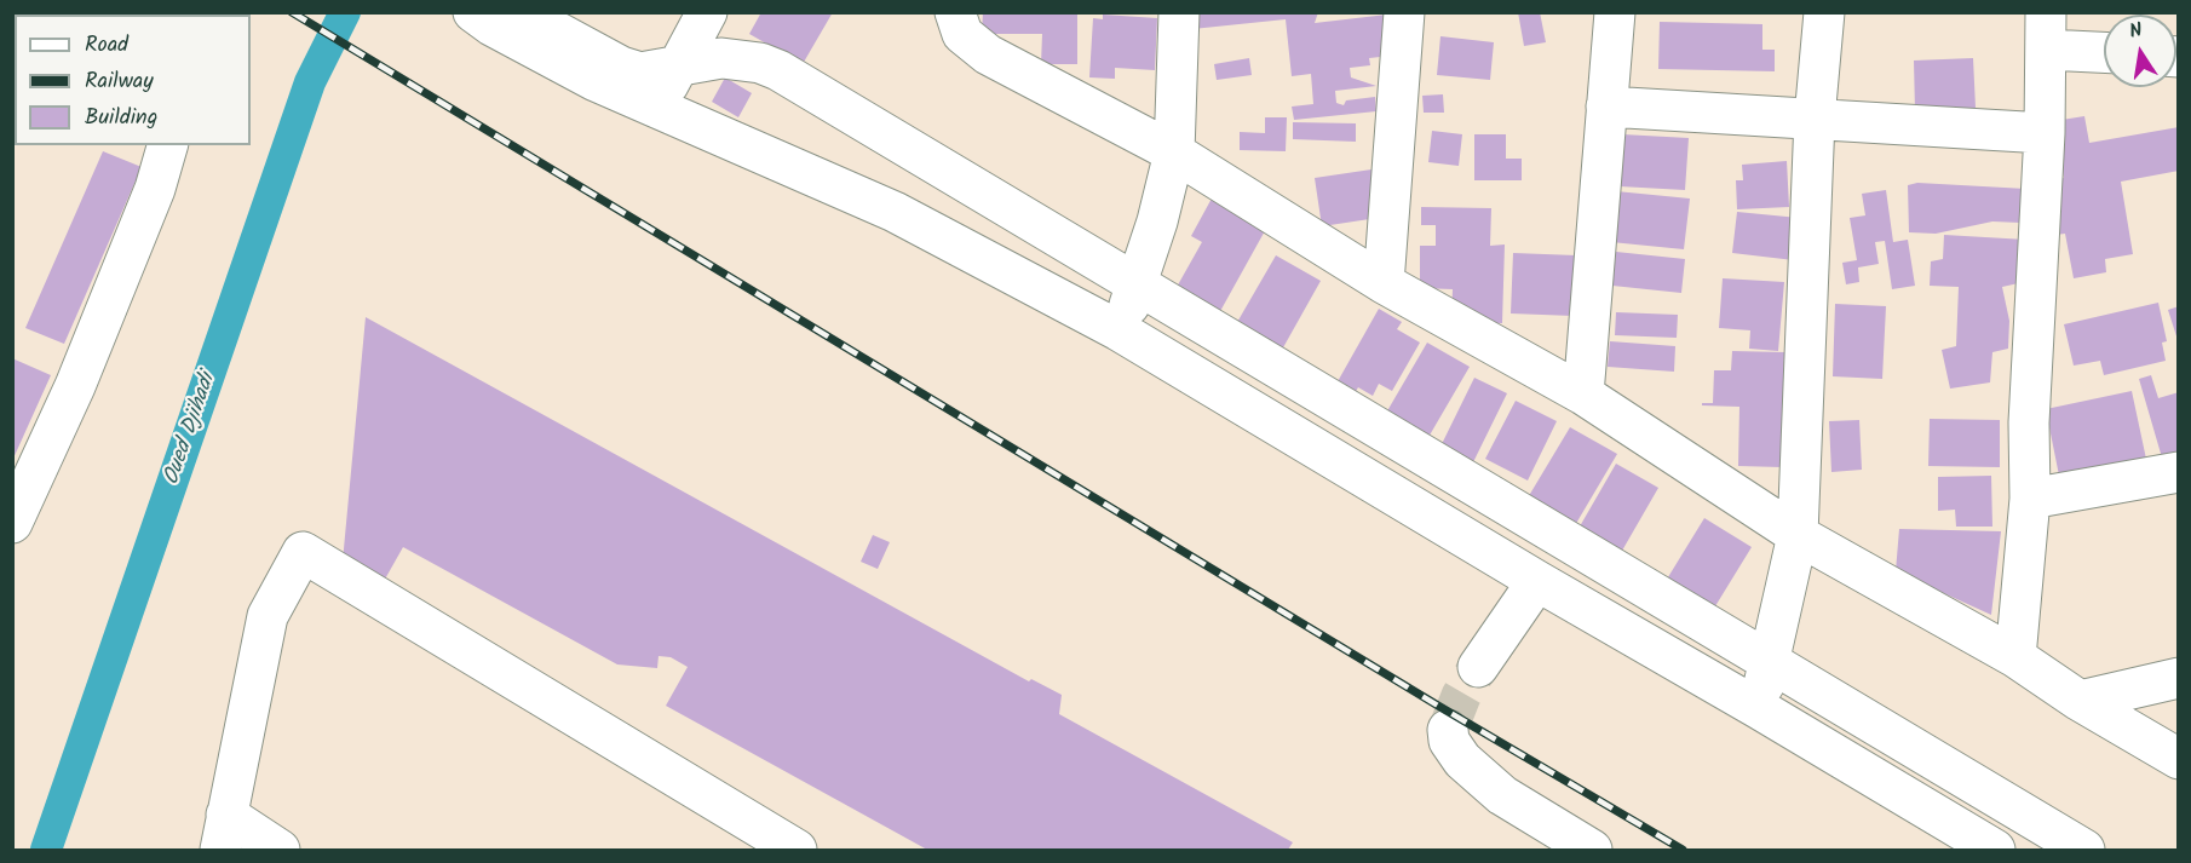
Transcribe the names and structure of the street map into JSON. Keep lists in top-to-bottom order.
{
  "water": ["Oued Djihadi"],
  "legend": ["Road", "Railway", "Building"],
  "north": "top"
}
